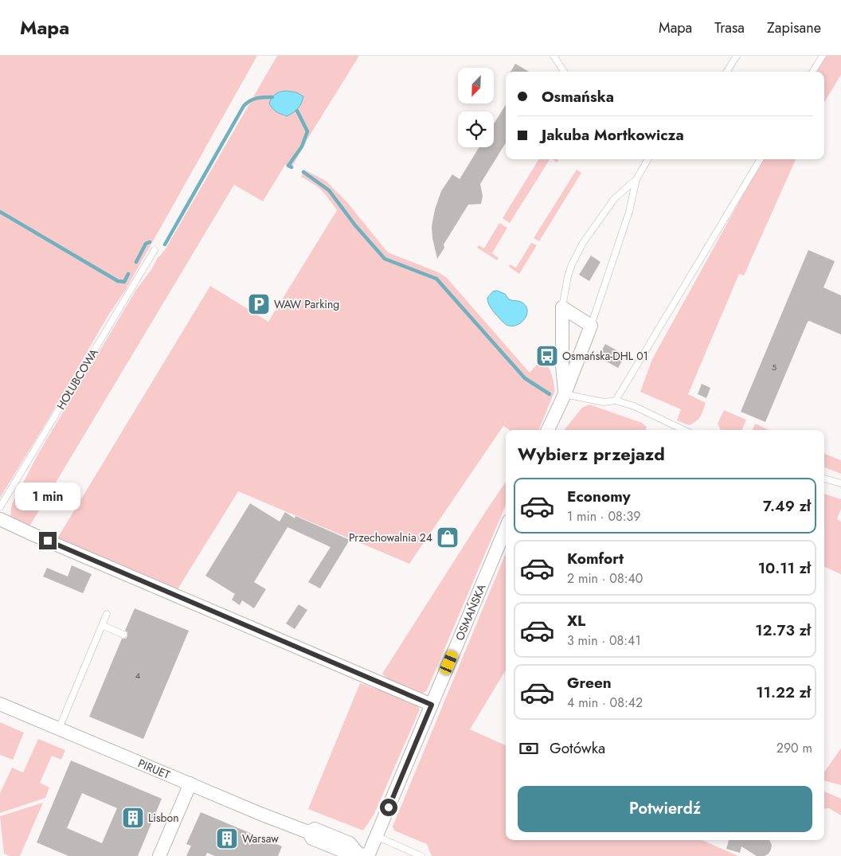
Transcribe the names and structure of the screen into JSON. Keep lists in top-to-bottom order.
{
  "streets": {
    "street": ["OSMAŃSKA", "PIRUET"],
    "lane": ["HOŁUBCOWA"]
  },
  "crossings": [
    ["OSMAŃSKA", "PIRUET"]
  ],
  "places": {
    "parking": ["WAW Parking"],
    "bus stop": ["Osmańska-DHL 01"],
    "shop": ["Przechowalnia 24"],
    "building": ["Lisbon", "Warsaw"]
  },
  "house_numbers": ["5", "4"],
  "north": "bottom left",
  "page": {
    "header": "Mapa",
    "nav": ["Mapa", "Trasa", "Zapisane"],
    "banner": ["Osmańska", "Jakuba Mortkowicza"],
    "heading": "Wybierz przejazd",
    "list": [
      {
        "name": "Economy",
        "note": "1 min · 08:39",
        "value": "7.49 zł"
      },
      {
        "name": "Komfort",
        "note": "2 min · 08:40",
        "value": "10.11 zł"
      },
      {
        "name": "XL",
        "note": "3 min · 08:41",
        "value": "12.73 zł"
      },
      {
        "name": "Green",
        "note": "4 min · 08:42",
        "value": "11.22 zł"
      }
    ],
    "bubble": "1 min",
    "pay": ["Gotówka", "290 m"],
    "buttons": "Potwierdź"
  }
}
